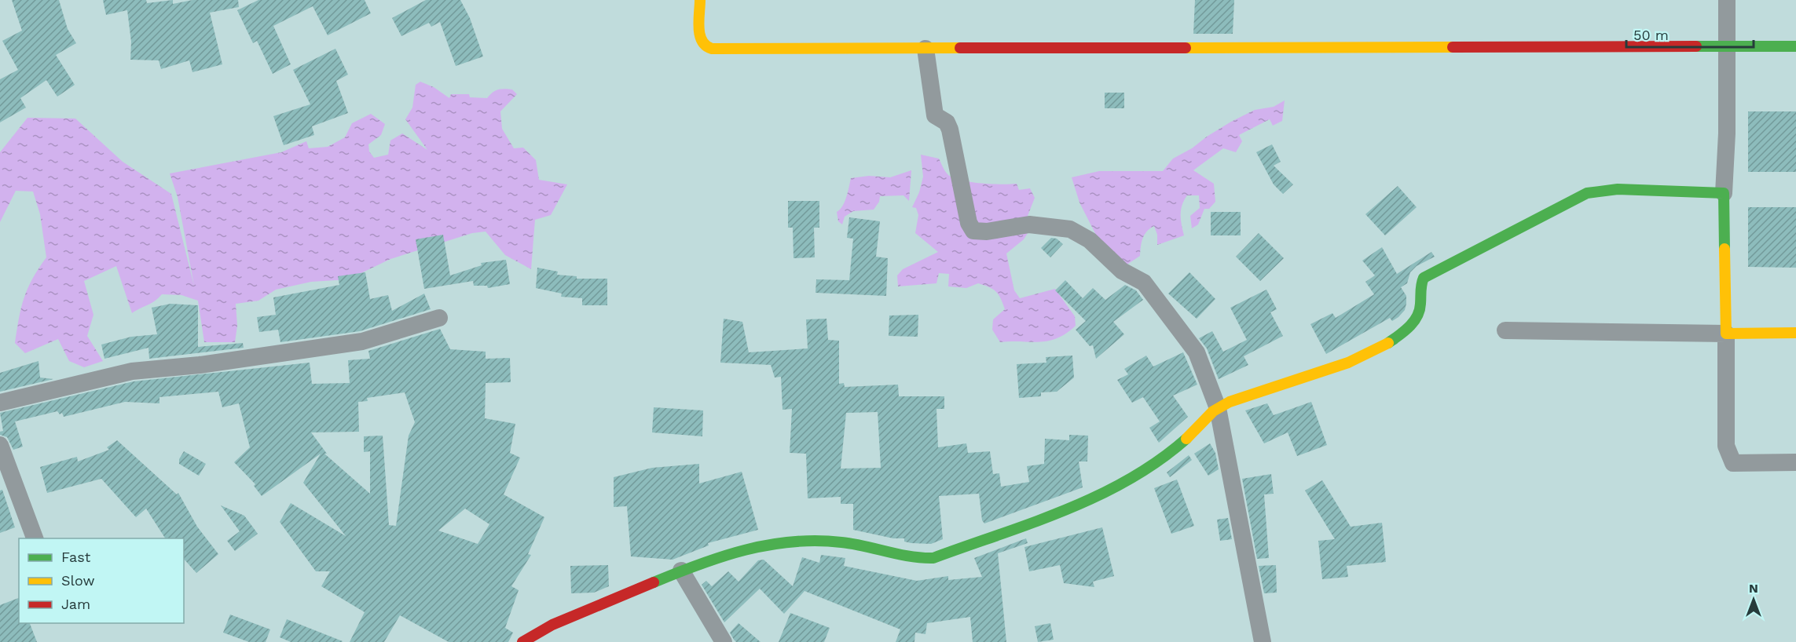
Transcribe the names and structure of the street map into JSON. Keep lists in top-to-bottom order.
{
  "legend": ["Fast", "Slow", "Jam"],
  "scale_bar": "50 m",
  "north": "top"
}
